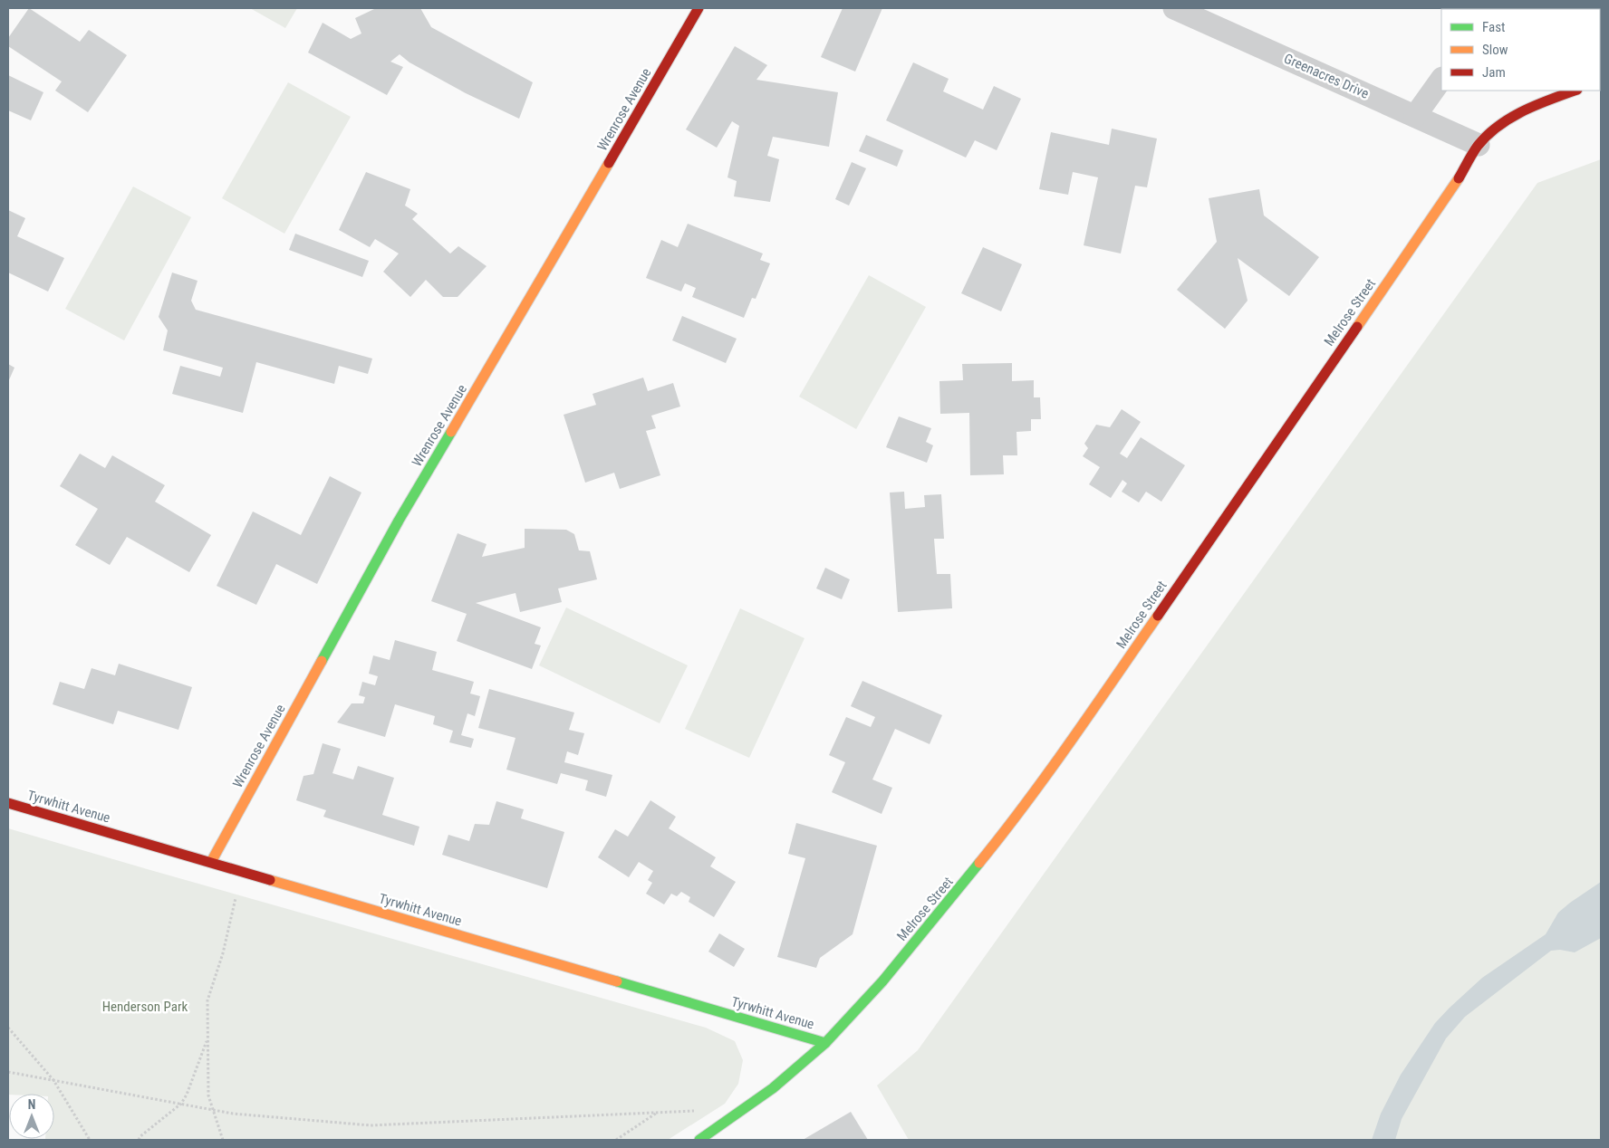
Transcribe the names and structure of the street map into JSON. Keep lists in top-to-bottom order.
{
  "streets": {
    "street": [
      "Greenacres Drive",
      "Wrenrose Avenue",
      "Melrose Street",
      "Tyrwhitt Avenue"
    ]
  },
  "crossings": [
    ["Greenacres Drive", "Melrose Street"],
    ["Wrenrose Avenue", "Tyrwhitt Avenue"],
    ["Melrose Street", "Tyrwhitt Avenue"]
  ],
  "parks": ["Henderson Park"],
  "legend": ["Fast", "Slow", "Jam"],
  "north": "top"
}
